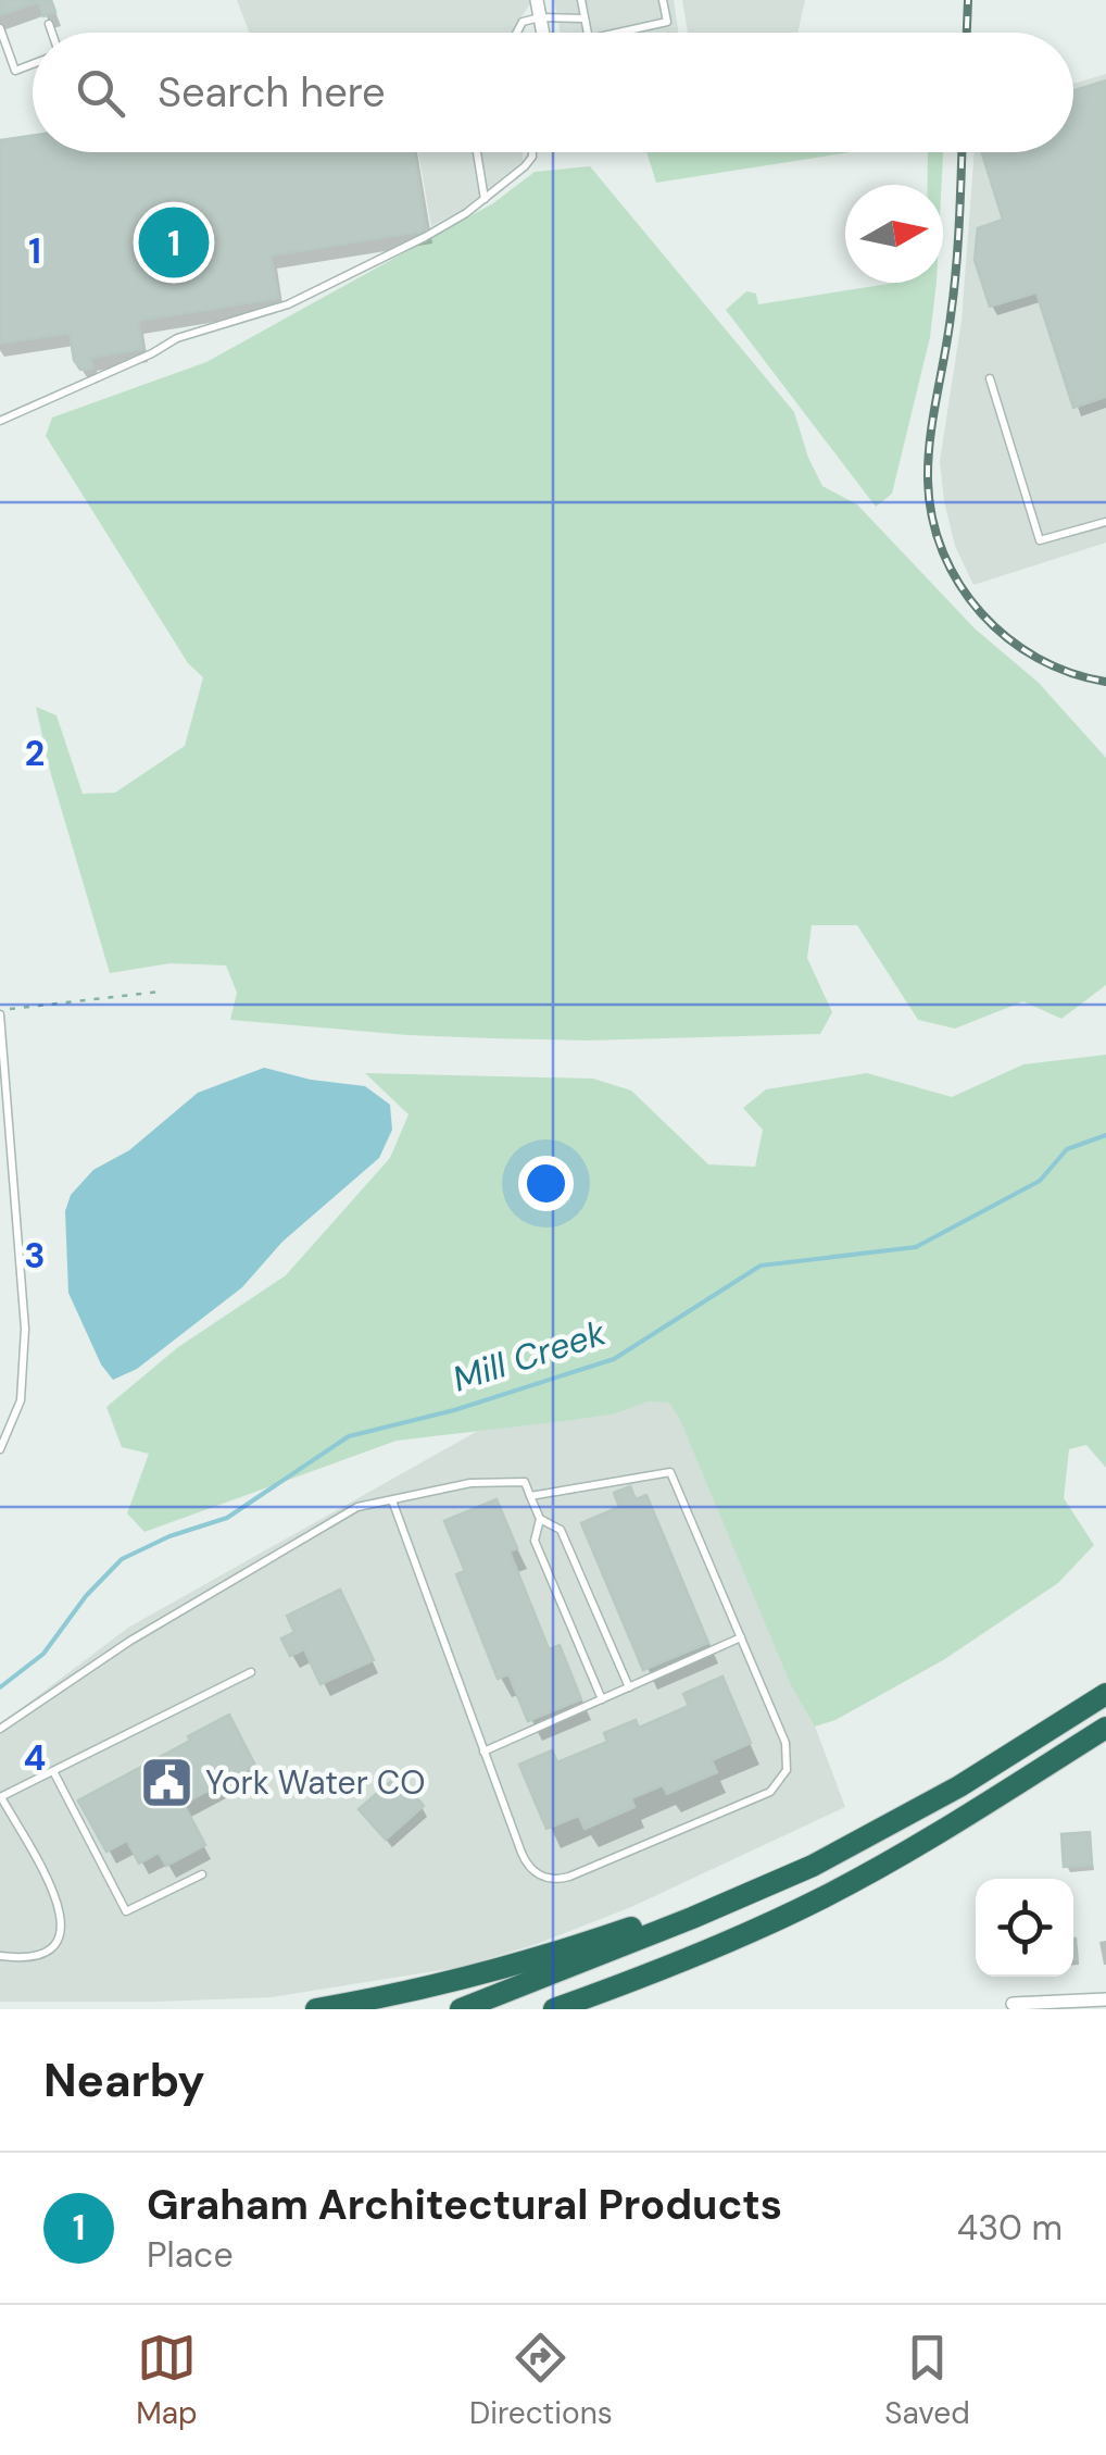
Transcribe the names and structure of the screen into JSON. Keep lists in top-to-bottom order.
{
  "water": ["Mill Creek"],
  "places": {
    "public building": ["York Water CO"]
  },
  "north": "right",
  "page": {
    "search": "Search here",
    "pins": "1",
    "heading": "Nearby",
    "list": [
      {
        "mark": "1",
        "name": "Graham Architectural Products",
        "note": "Place",
        "value": "430 m"
      }
    ],
    "nav": ["Map", "Directions", "Saved"]
  },
  "grid": {
    "rows": [
      "1",
      "2",
      "3",
      "4"
    ]
  }
}
